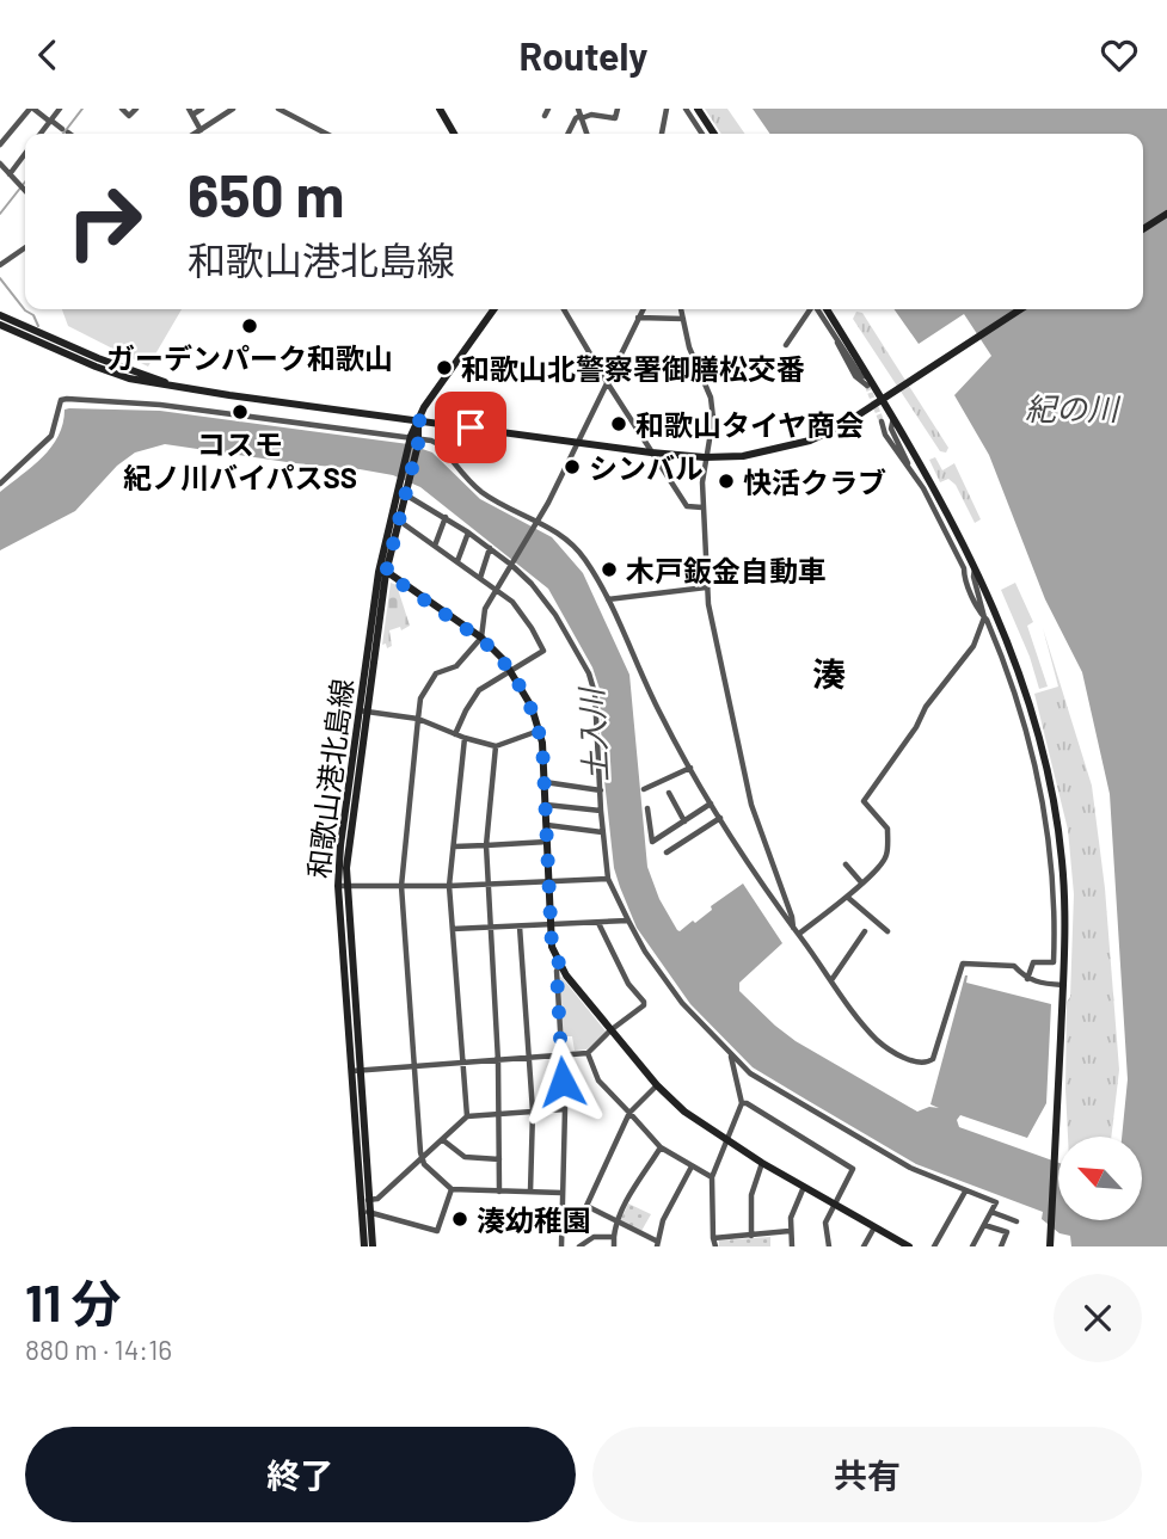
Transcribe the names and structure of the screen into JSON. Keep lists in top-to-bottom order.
{
  "streets": {
    "main road": ["和歌山港北島線"]
  },
  "districts": ["湊"],
  "water": ["紀の川", "土入川"],
  "places": [
    "ガーデンパーク和歌山",
    "和歌山北警察署御膳松交番",
    "コスモ 紀ノ川バイパスSS",
    "和歌山タイヤ商会",
    "シンバル",
    "快活クラブ",
    "木戸鈑金自動車",
    "湊幼稚園"
  ],
  "north": "top left",
  "page": {
    "header": "Routely",
    "turn": ["650 m", "和歌山港北島線"],
    "heading": ["11 分", "880 m · 14:16"],
    "buttons": ["終了", "共有"]
  }
}
